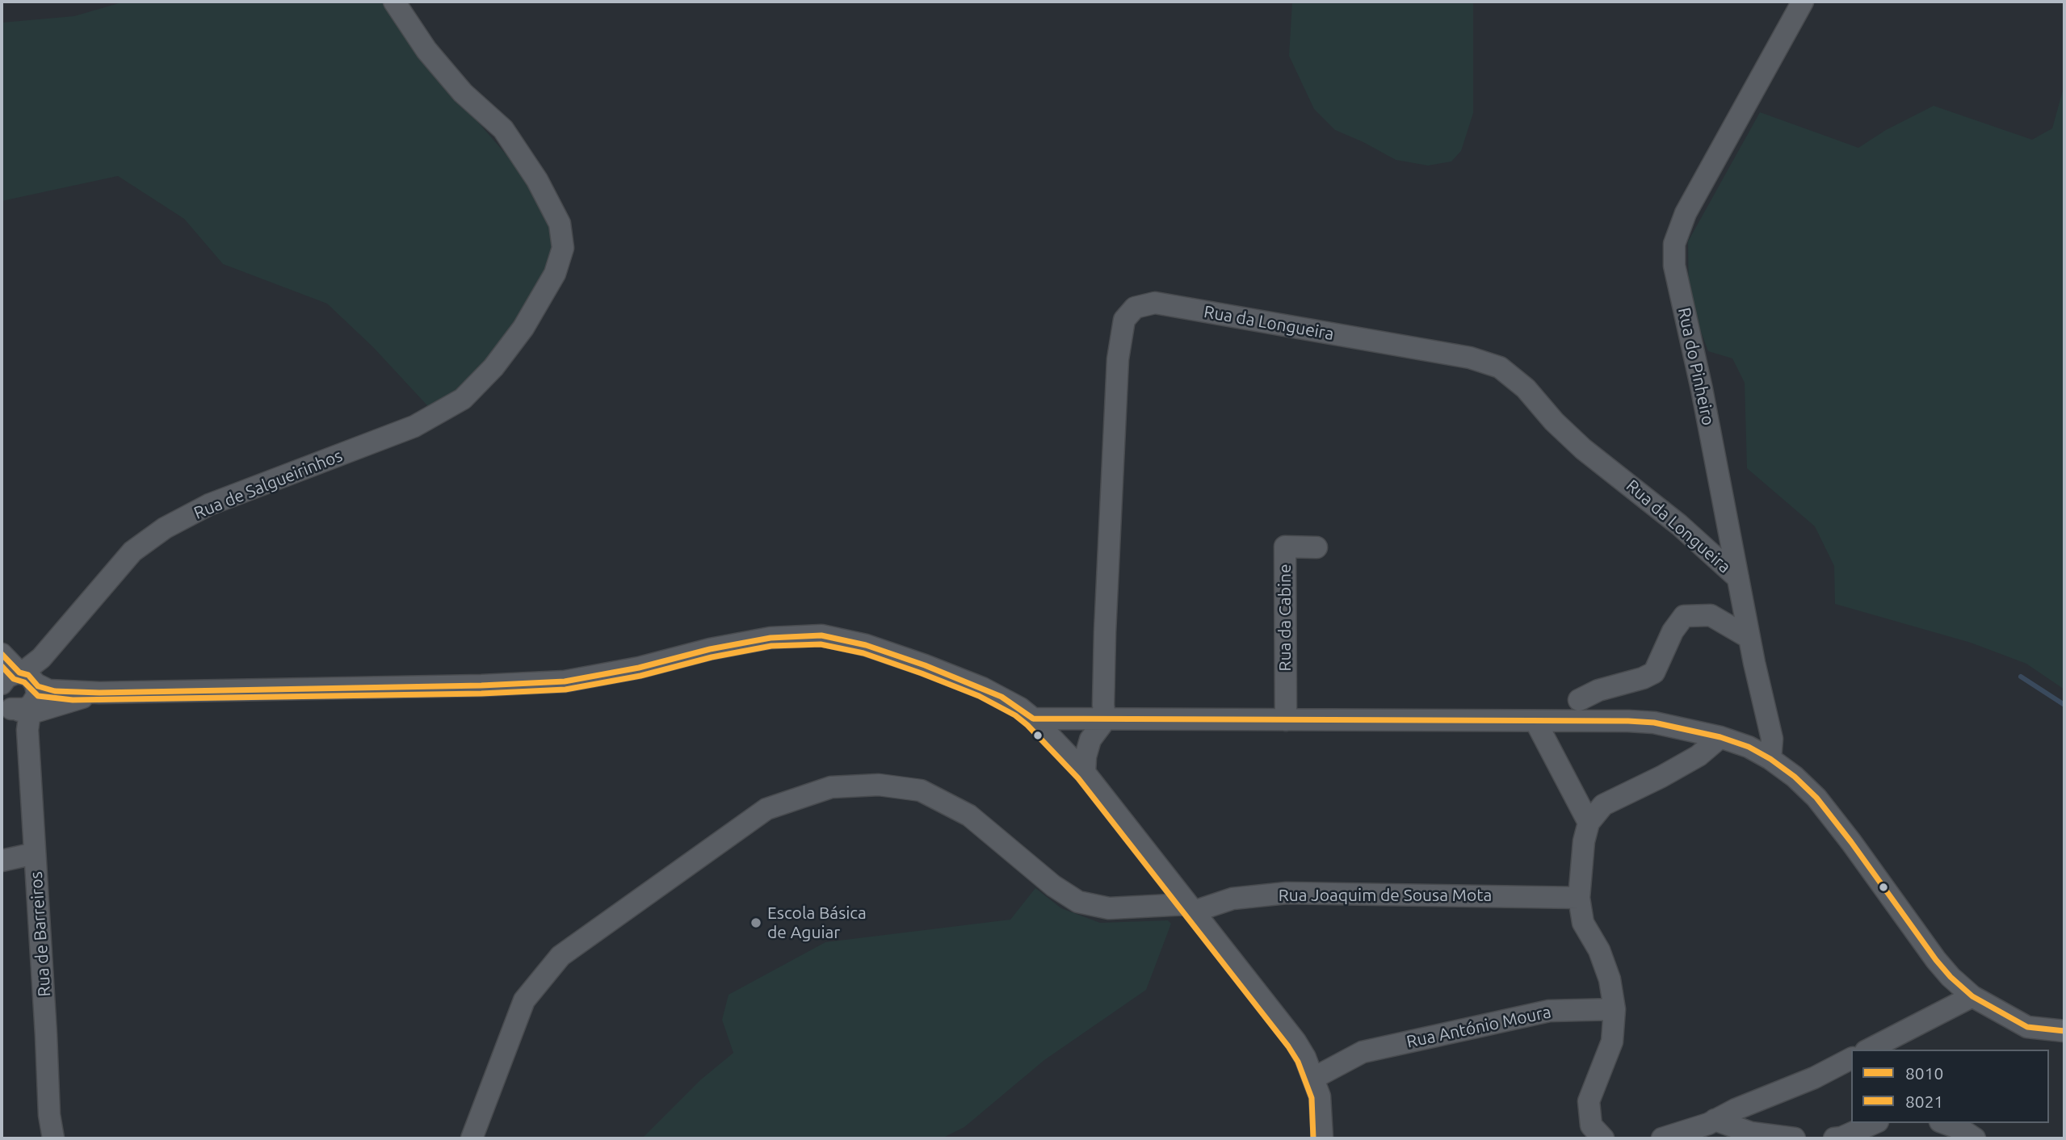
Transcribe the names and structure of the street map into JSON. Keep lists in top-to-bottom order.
{
  "streets": {
    "street": [
      "Rua da Longueira",
      "Rua do Pinheiro",
      "Rua de Salgueirinhos",
      "Rua da Cabine",
      "Rua Joaquim de Sousa Mota",
      "Rua de Barreiros",
      "Rua António Moura"
    ]
  },
  "crossings": [
    ["Rua da Longueira", "Rua do Pinheiro"],
    ["Rua de Salgueirinhos", "Rua de Barreiros"]
  ],
  "places": ["Escola Básica de Aguiar"],
  "lines": ["transit line 8010", "transit line 8021"],
  "legend": ["8010", "8021"]
}
